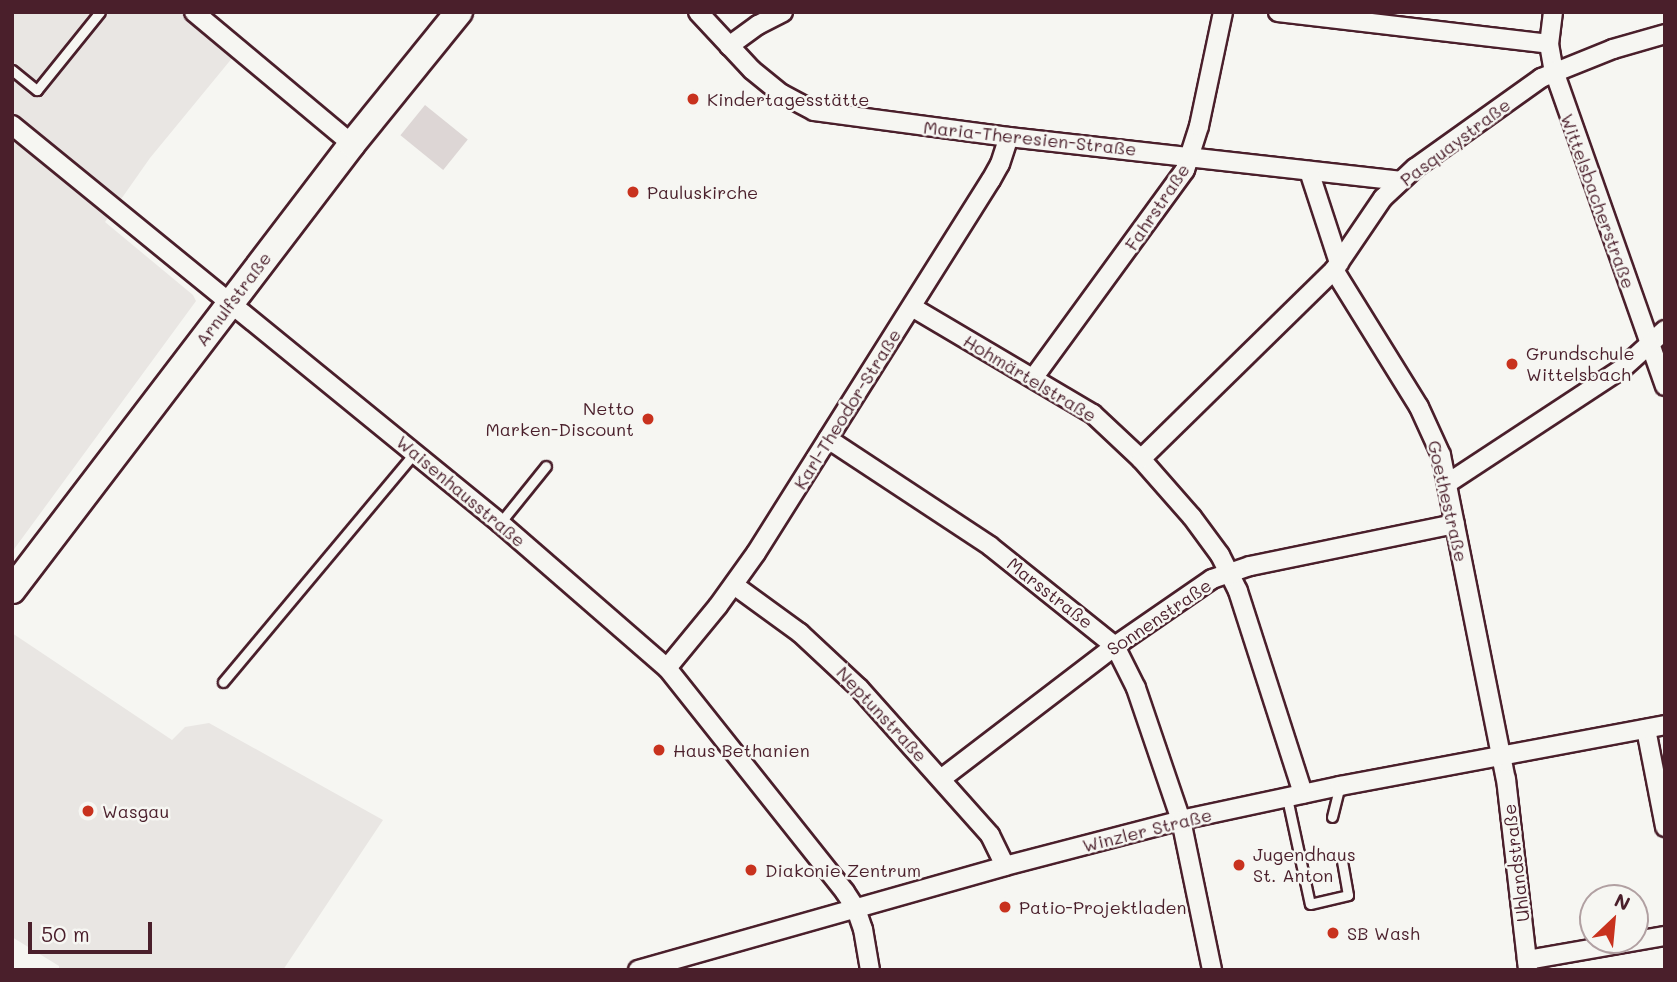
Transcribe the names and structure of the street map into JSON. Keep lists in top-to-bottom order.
{
  "streets": {
    "street": [
      "Maria-Theresien-Straße",
      "Pasquaystraße",
      "Wittelsbacherstraße",
      "Fahrstraße",
      "Arnulfstraße",
      "Hohmärtelstraße",
      "Karl-Theodor-Straße",
      "Waisenhausstraße",
      "Goethestraße",
      "Marsstraße",
      "Sonnenstraße",
      "Neptunstraße",
      "Winzler Straße",
      "Uhlandstraße"
    ]
  },
  "crossings": [
    ["Maria-Theresien-Straße", "Pasquaystraße"],
    ["Maria-Theresien-Straße", "Fahrstraße"],
    ["Maria-Theresien-Straße", "Karl-Theodor-Straße"],
    ["Maria-Theresien-Straße", "Goethestraße"],
    ["Pasquaystraße", "Wittelsbacherstraße"],
    ["Pasquaystraße", "Hohmärtelstraße"],
    ["Pasquaystraße", "Goethestraße"],
    ["Fahrstraße", "Hohmärtelstraße"],
    ["Arnulfstraße", "Waisenhausstraße"],
    ["Hohmärtelstraße", "Karl-Theodor-Straße"],
    ["Hohmärtelstraße", "Sonnenstraße"],
    ["Hohmärtelstraße", "Winzler Straße"],
    ["Karl-Theodor-Straße", "Waisenhausstraße"],
    ["Karl-Theodor-Straße", "Marsstraße"],
    ["Karl-Theodor-Straße", "Neptunstraße"],
    ["Waisenhausstraße", "Winzler Straße"],
    ["Goethestraße", "Sonnenstraße"],
    ["Goethestraße", "Winzler Straße"],
    ["Goethestraße", "Uhlandstraße"],
    ["Marsstraße", "Sonnenstraße"],
    ["Marsstraße", "Winzler Straße"],
    ["Sonnenstraße", "Neptunstraße"],
    ["Neptunstraße", "Winzler Straße"],
    ["Winzler Straße", "Uhlandstraße"]
  ],
  "places": [
    "Kindertagesstätte",
    "Pauluskirche",
    "Grundschule Wittelsbach",
    "Netto Marken-Discount",
    "Haus Bethanien",
    "Wasgau",
    "Jugendhaus St. Anton",
    "Diakonie Zentrum",
    "Patio-Projektladen",
    "SB Wash"
  ],
  "scale_bar": "50 m",
  "north": "top right"
}
